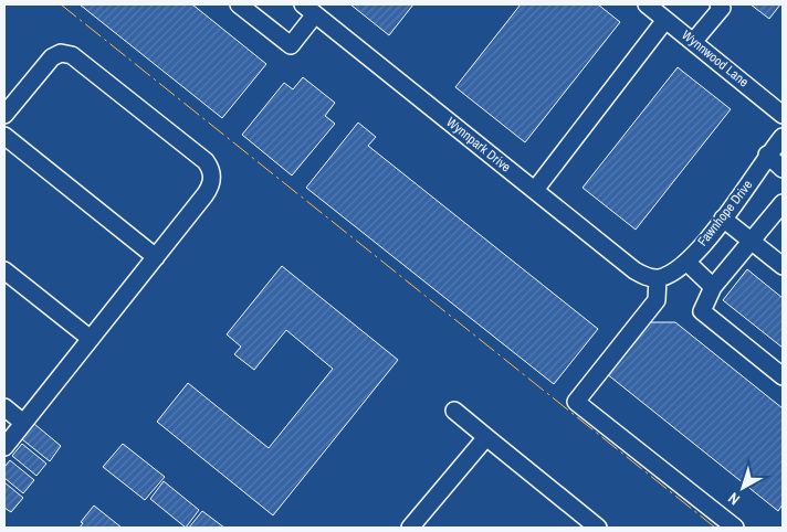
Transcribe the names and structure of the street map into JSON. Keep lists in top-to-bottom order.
{
  "streets": {
    "street": ["Wynnwood Lane", "Wynnpark Drive", "Fawnhope Drive"]
  },
  "crossings": [
    ["Wynnpark Drive", "Fawnhope Drive"]
  ],
  "north": "bottom left"
}
